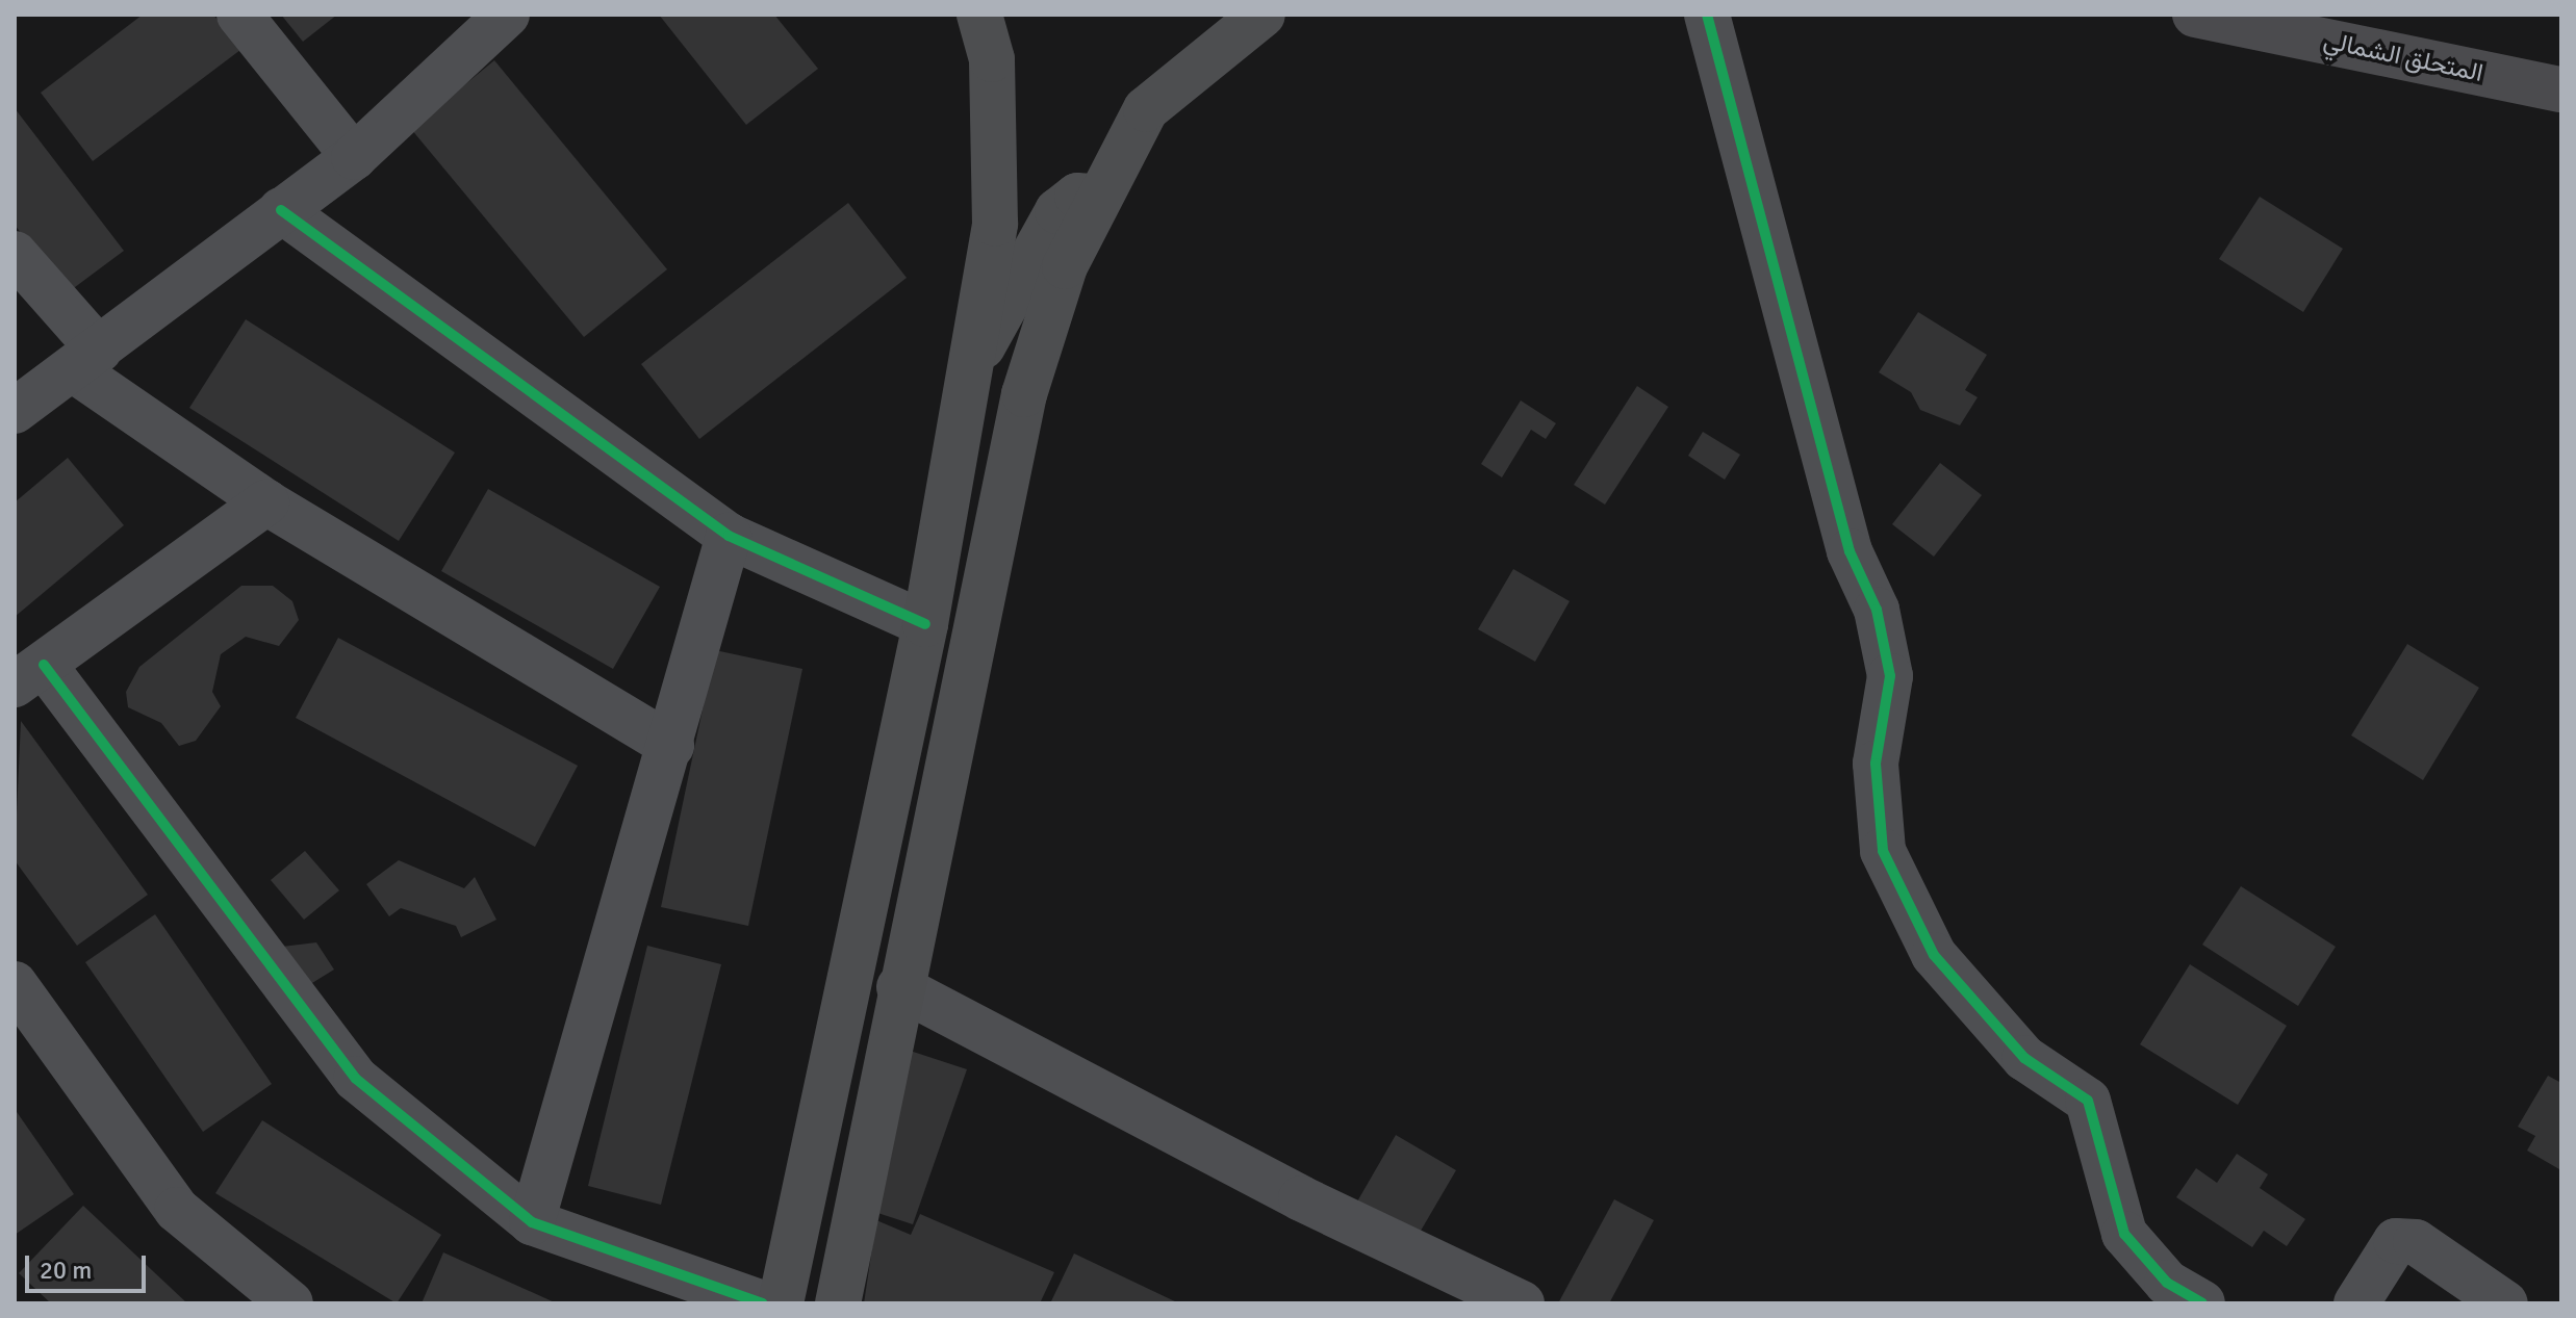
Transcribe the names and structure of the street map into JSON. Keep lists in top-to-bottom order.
{
  "streets": {
    "highway": ["المتحلق الشمالي"]
  },
  "scale_bar": "20 m"
}
